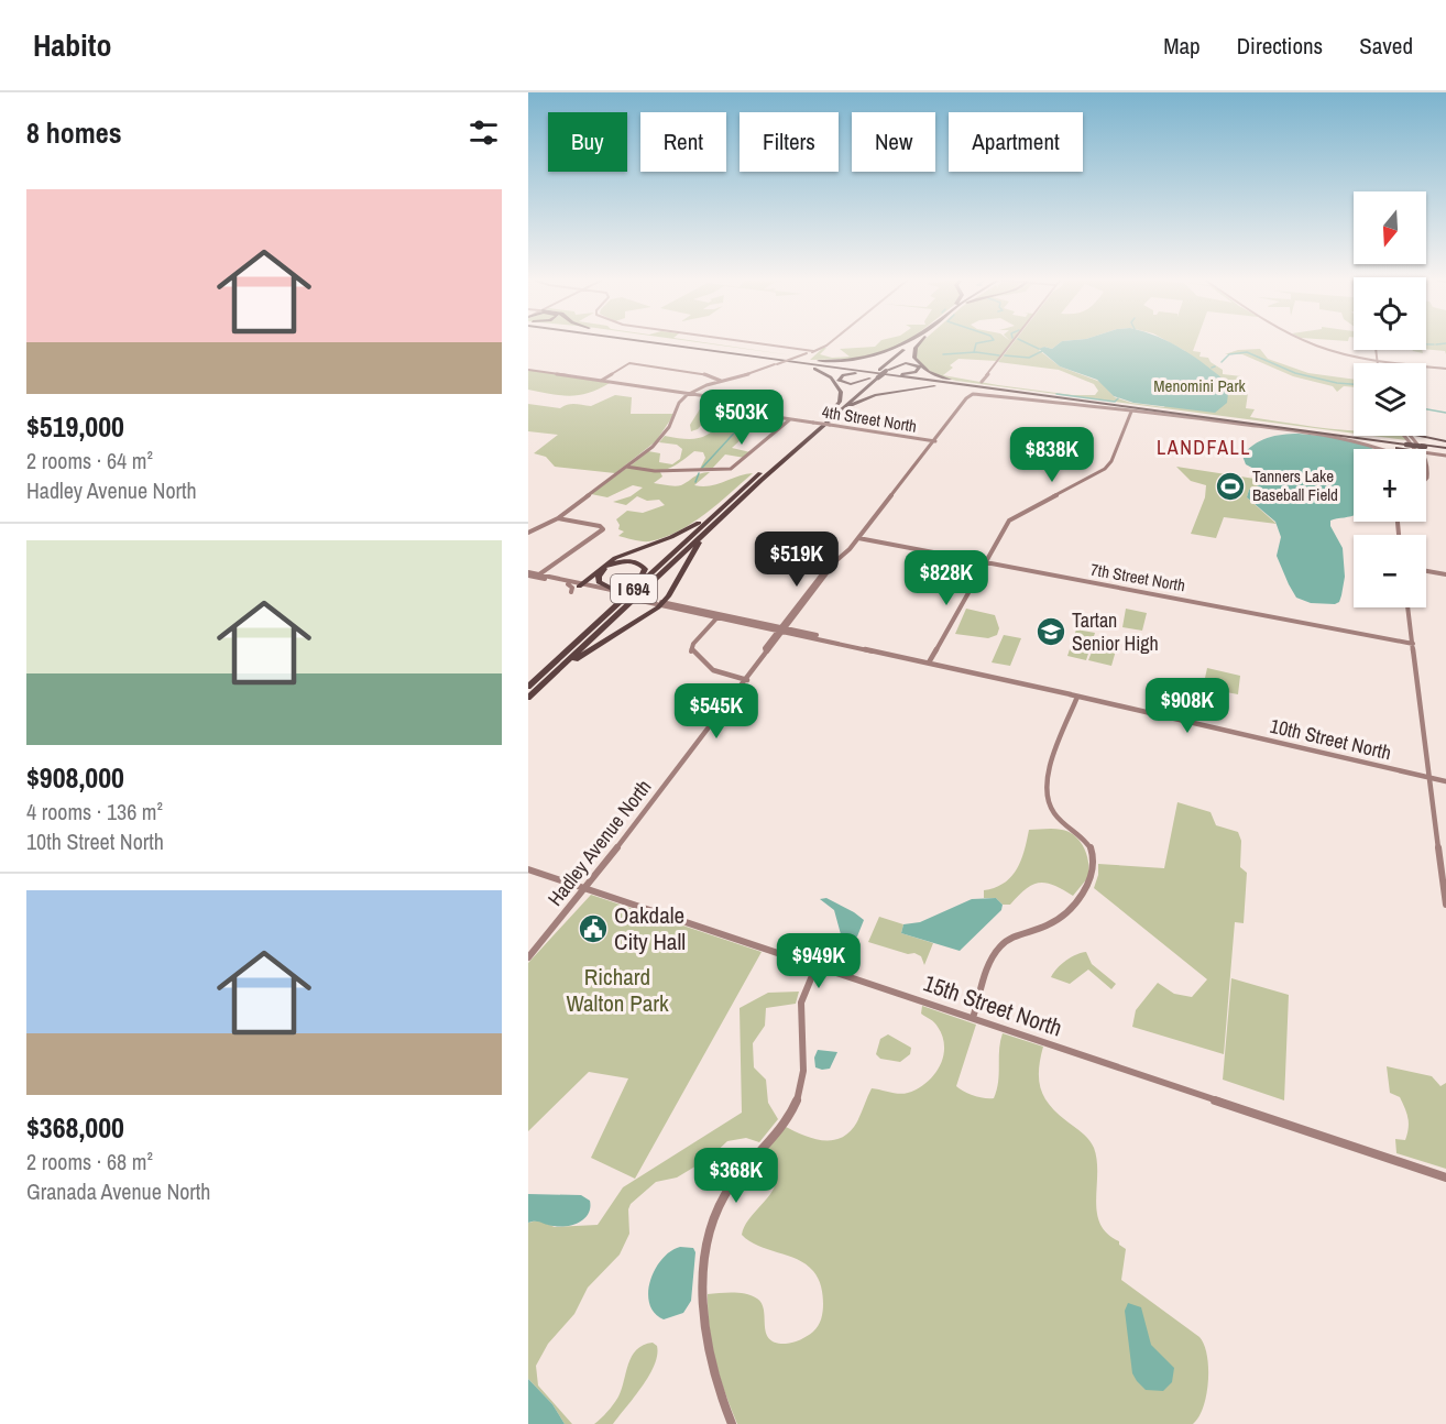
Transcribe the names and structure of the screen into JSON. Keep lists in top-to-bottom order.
{
  "streets": {
    "highway": ["I 694"],
    "street": [
      "4th Street North",
      "7th Street North",
      "10th Street North",
      "Hadley Avenue North",
      "15th Street North"
    ]
  },
  "crossings": [
    ["4th Street North", "Hadley Avenue North"],
    ["7th Street North", "Hadley Avenue North"],
    ["10th Street North", "Hadley Avenue North"],
    ["Hadley Avenue North", "15th Street North"]
  ],
  "districts": ["LANDFALL"],
  "parks": ["Menomini Park", "Richard Walton Park"],
  "places": {
    "sports": ["Tanners Lake Baseball Field"],
    "school or university": ["Tartan Senior High"],
    "public building": ["Oakdale City Hall"]
  },
  "north": "bottom",
  "page": {
    "header": "Habito",
    "nav": ["Map", "Directions", "Saved"],
    "heading": "8 homes",
    "chip": [
      "Buy",
      "Rent",
      "Filters",
      "New",
      "Apartment"
    ],
    "list": [
      {
        "name": "$519,000",
        "note": "2 rooms · 64 m² · Hadley Avenue North"
      },
      {
        "name": "$908,000",
        "note": "4 rooms · 136 m² · 10th Street North"
      },
      {
        "name": "$368,000",
        "note": "2 rooms · 68 m² · Granada Avenue North"
      }
    ],
    "map_buttons": ["+", "−"],
    "price": [
      "$503K",
      "$838K",
      "$519K",
      "$828K",
      "$908K",
      "$545K",
      "$949K",
      "$368K"
    ]
  }
}
